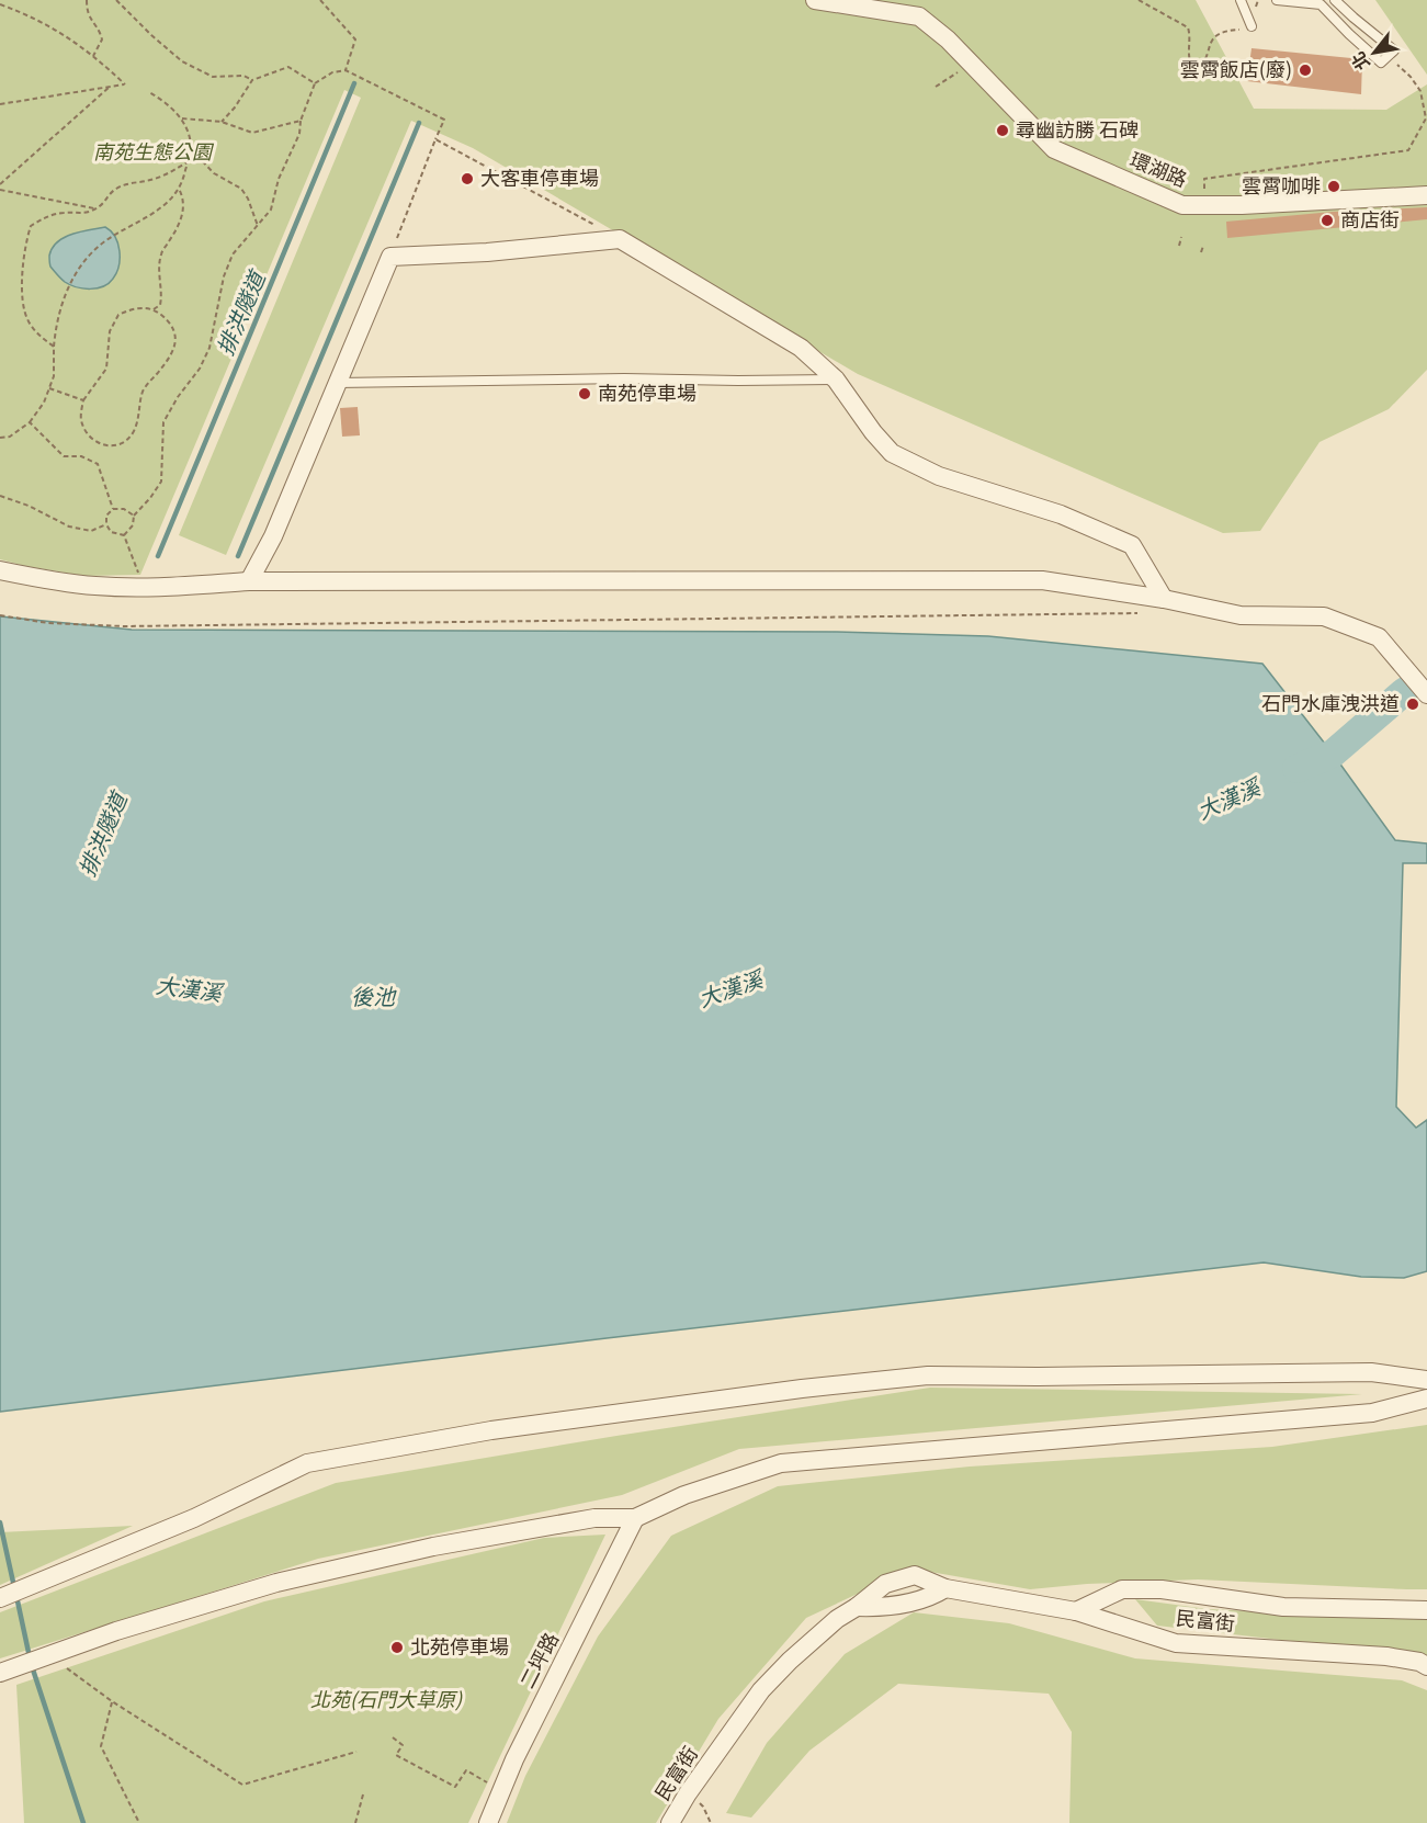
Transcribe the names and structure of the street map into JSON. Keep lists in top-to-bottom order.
{
  "streets": {
    "street": ["環湖路", "民富街", "二坪路"]
  },
  "water": ["排洪隧道", "大漢溪", "後池"],
  "parks": ["南苑生態公園", "北苑(石門大草原)"],
  "places": [
    "雲霄飯店(廢)",
    "尋幽訪勝 石碑",
    "大客車停車場",
    "雲霄咖啡",
    "商店街",
    "南苑停車場",
    "石門水庫洩洪道",
    "北苑停車場"
  ],
  "north": "bottom left"
}
